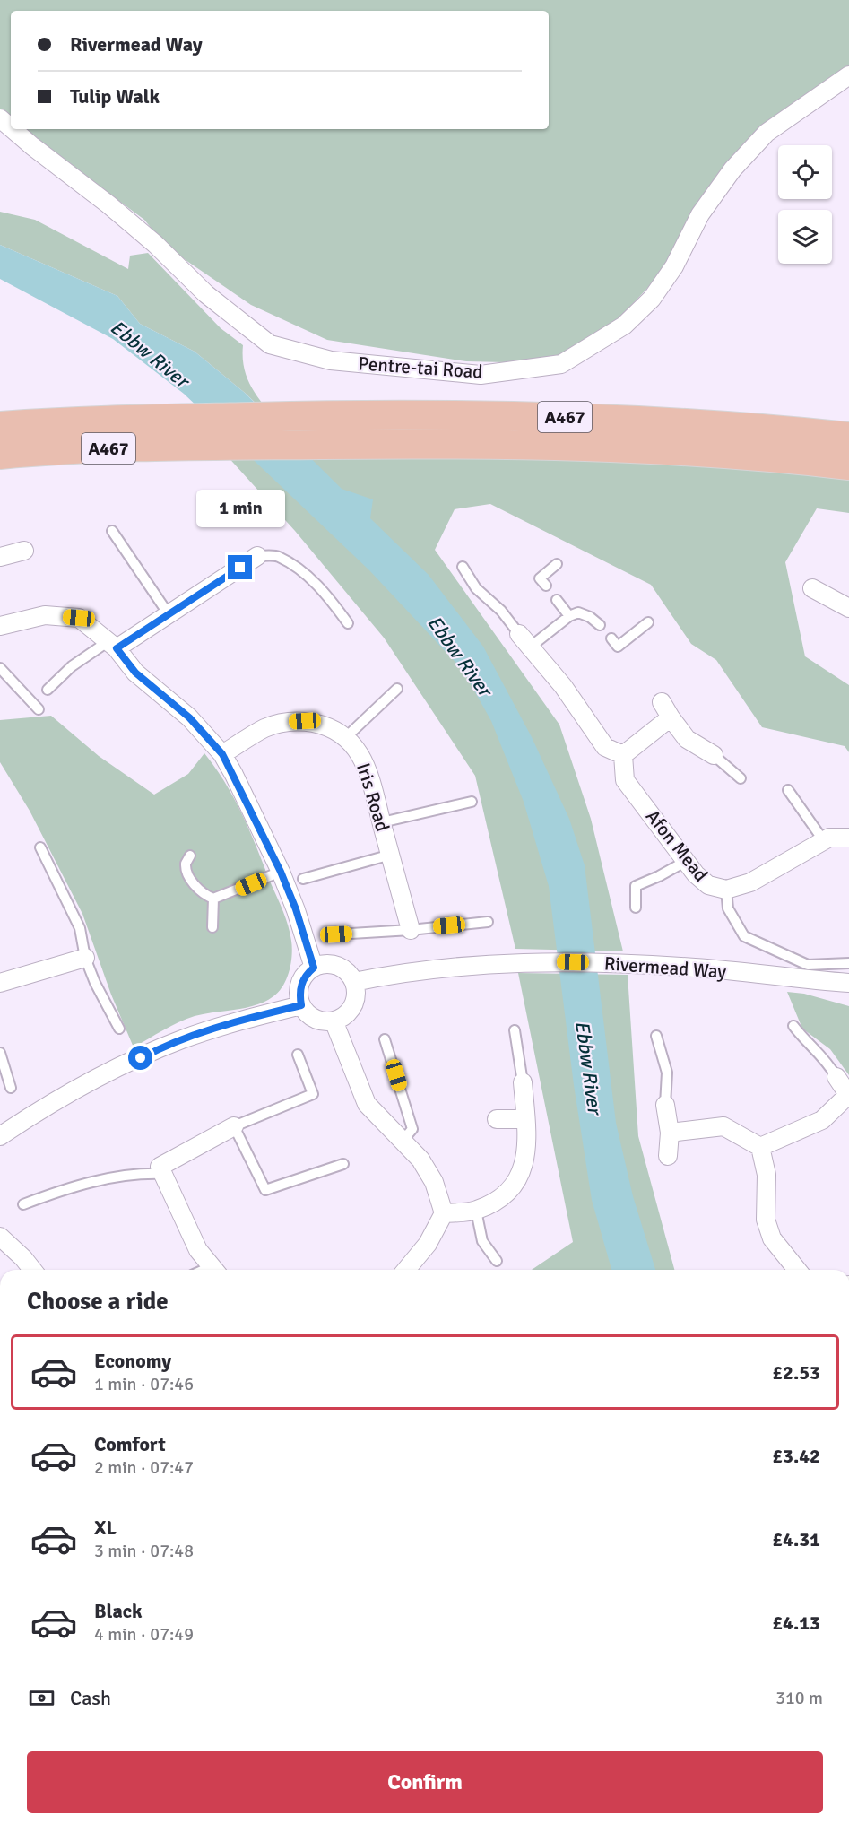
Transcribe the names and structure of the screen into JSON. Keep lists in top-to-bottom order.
{
  "streets": {
    "main road": ["A467"],
    "street": [
      "Pentre-tai Road",
      "Iris Road",
      "Afon Mead",
      "Rivermead Way"
    ]
  },
  "water": ["Ebbw River"],
  "page": {
    "banner": ["Rivermead Way", "Tulip Walk"],
    "bubble": "1 min",
    "heading": "Choose a ride",
    "list": [
      {
        "name": "Economy",
        "note": "1 min · 07:46",
        "value": "£2.53"
      },
      {
        "name": "Comfort",
        "note": "2 min · 07:47",
        "value": "£3.42"
      },
      {
        "name": "XL",
        "note": "3 min · 07:48",
        "value": "£4.31"
      },
      {
        "name": "Black",
        "note": "4 min · 07:49",
        "value": "£4.13"
      }
    ],
    "pay": ["Cash", "310 m"],
    "buttons": "Confirm"
  }
}
